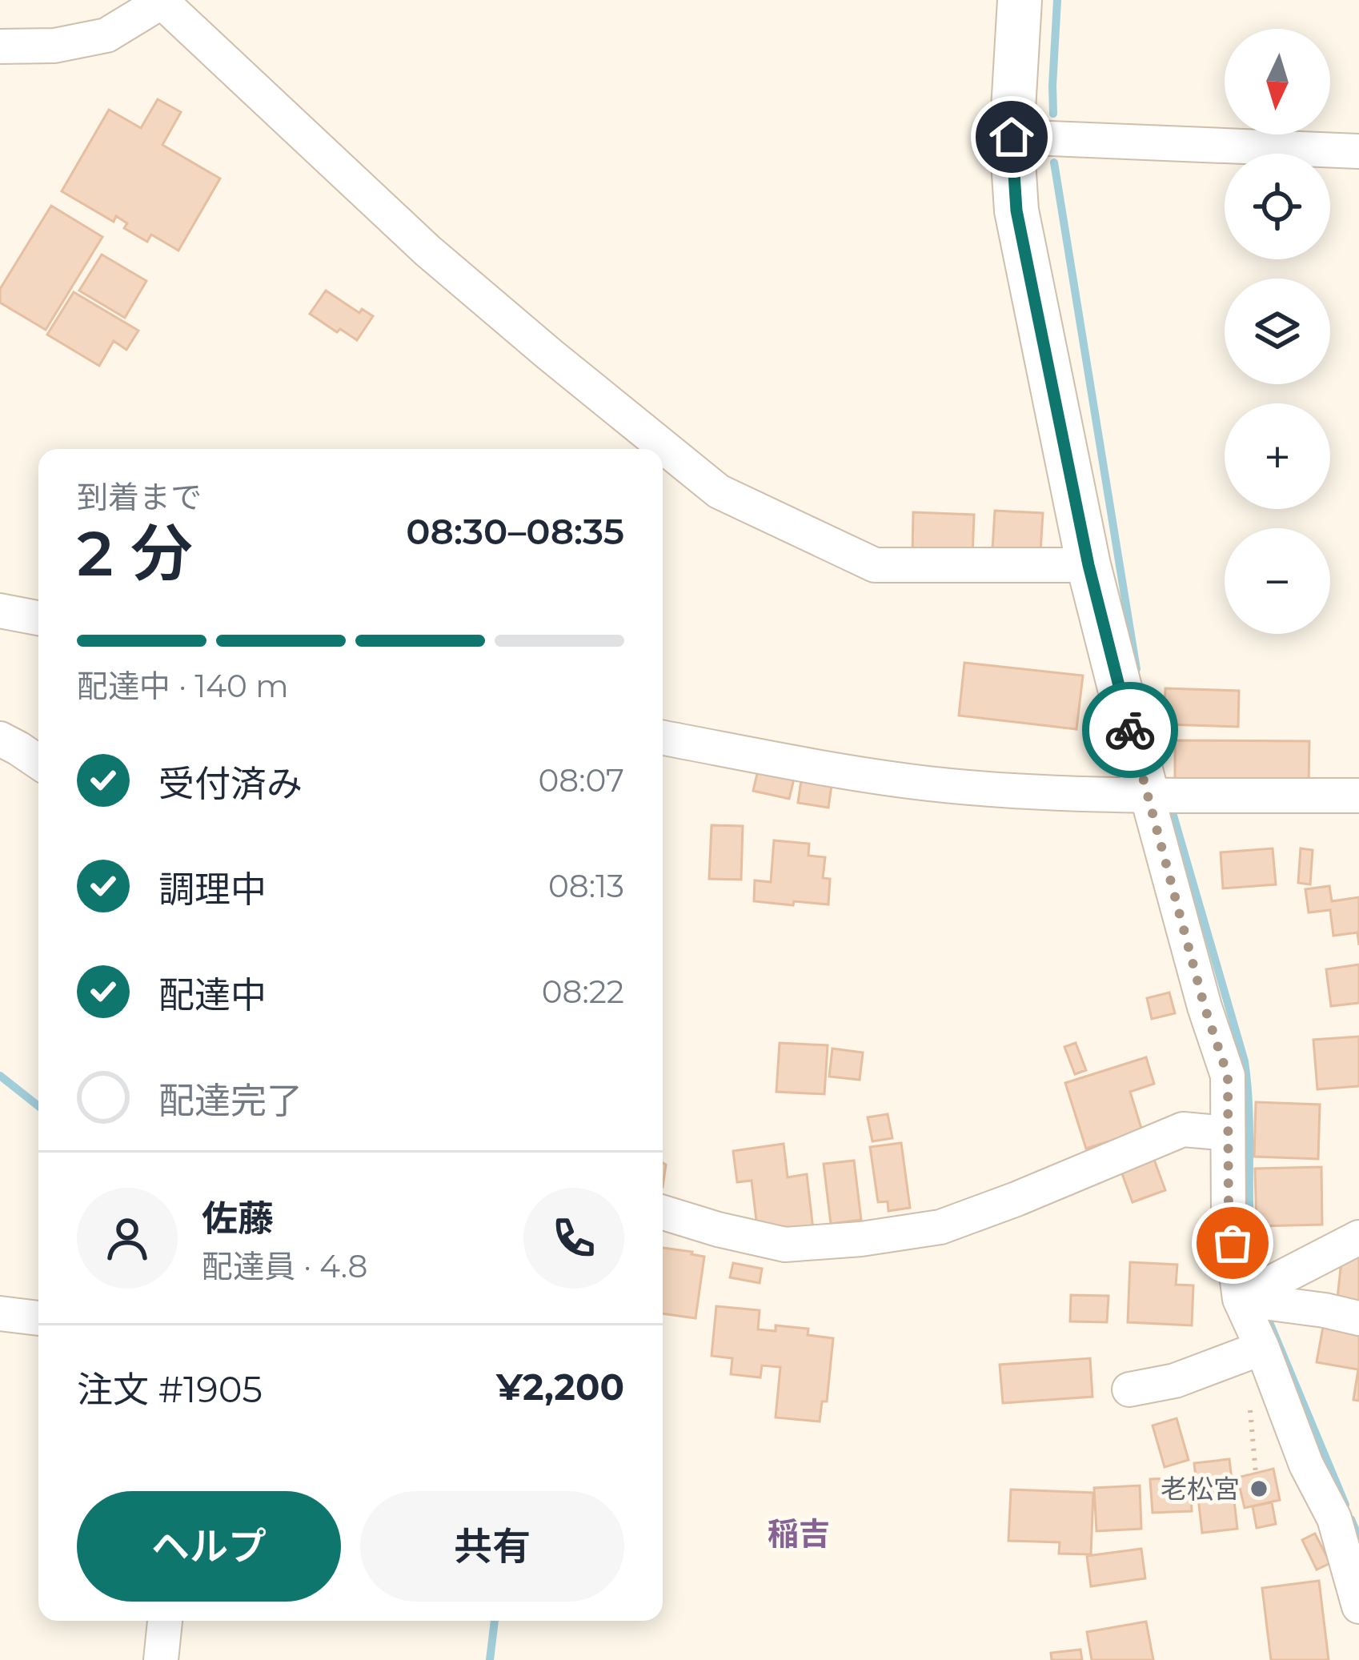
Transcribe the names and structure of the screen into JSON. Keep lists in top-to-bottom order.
{
  "districts": ["稲吉"],
  "places": ["老松宮"],
  "north": "bottom",
  "page": {
    "map_buttons": ["+", "−"],
    "heading": ["2 分", "到着まで", "08:30–08:35"],
    "panel": [
      "佐藤",
      "配達員 · 4.8",
      "注文 #1905",
      "¥2,200"
    ],
    "bar": "配達中 · 140 m",
    "list": [
      ["受付済み", "08:07"],
      ["調理中", "08:13"],
      ["配達中", "08:22"],
      "配達完了"
    ],
    "buttons": ["ヘルプ", "共有"]
  }
}
